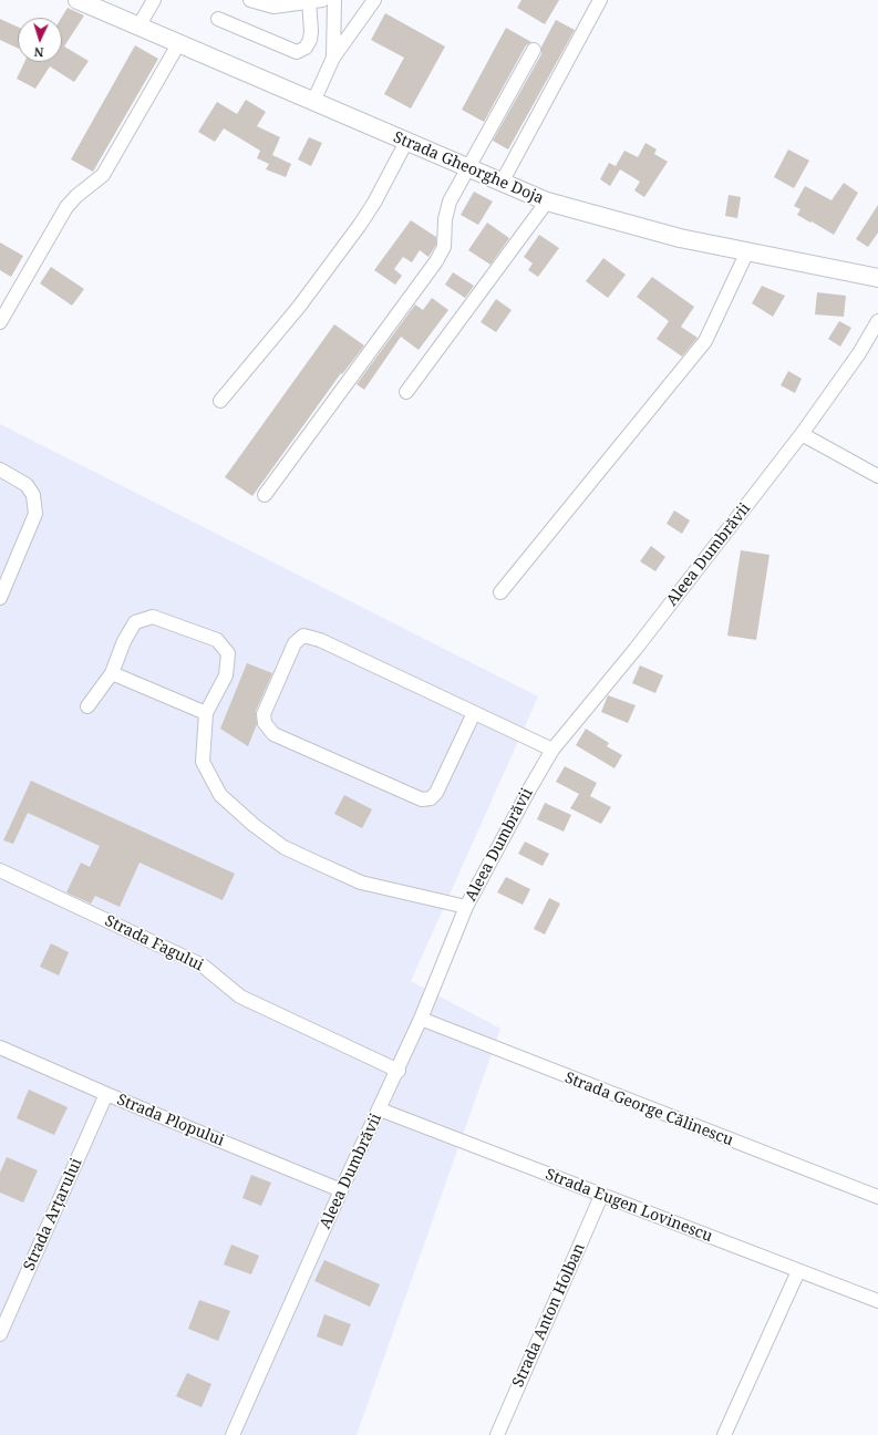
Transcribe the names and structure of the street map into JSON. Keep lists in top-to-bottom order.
{
  "streets": {
    "main road": ["Strada Gheorghe Doja"],
    "street": [
      "Aleea Dumbrăvii",
      "Strada Fagului",
      "Strada George Călinescu",
      "Strada Plopului",
      "Strada Eugen Lovinescu",
      "Strada Arțarului",
      "Strada Anton Holban"
    ]
  },
  "crossings": [
    ["Aleea Dumbrăvii", "Strada Fagului"],
    ["Aleea Dumbrăvii", "Strada George Călinescu"],
    ["Aleea Dumbrăvii", "Strada Plopului"],
    ["Aleea Dumbrăvii", "Strada Eugen Lovinescu"],
    ["Strada Plopului", "Strada Arțarului"],
    ["Strada Eugen Lovinescu", "Strada Anton Holban"]
  ],
  "north": "bottom"
}
